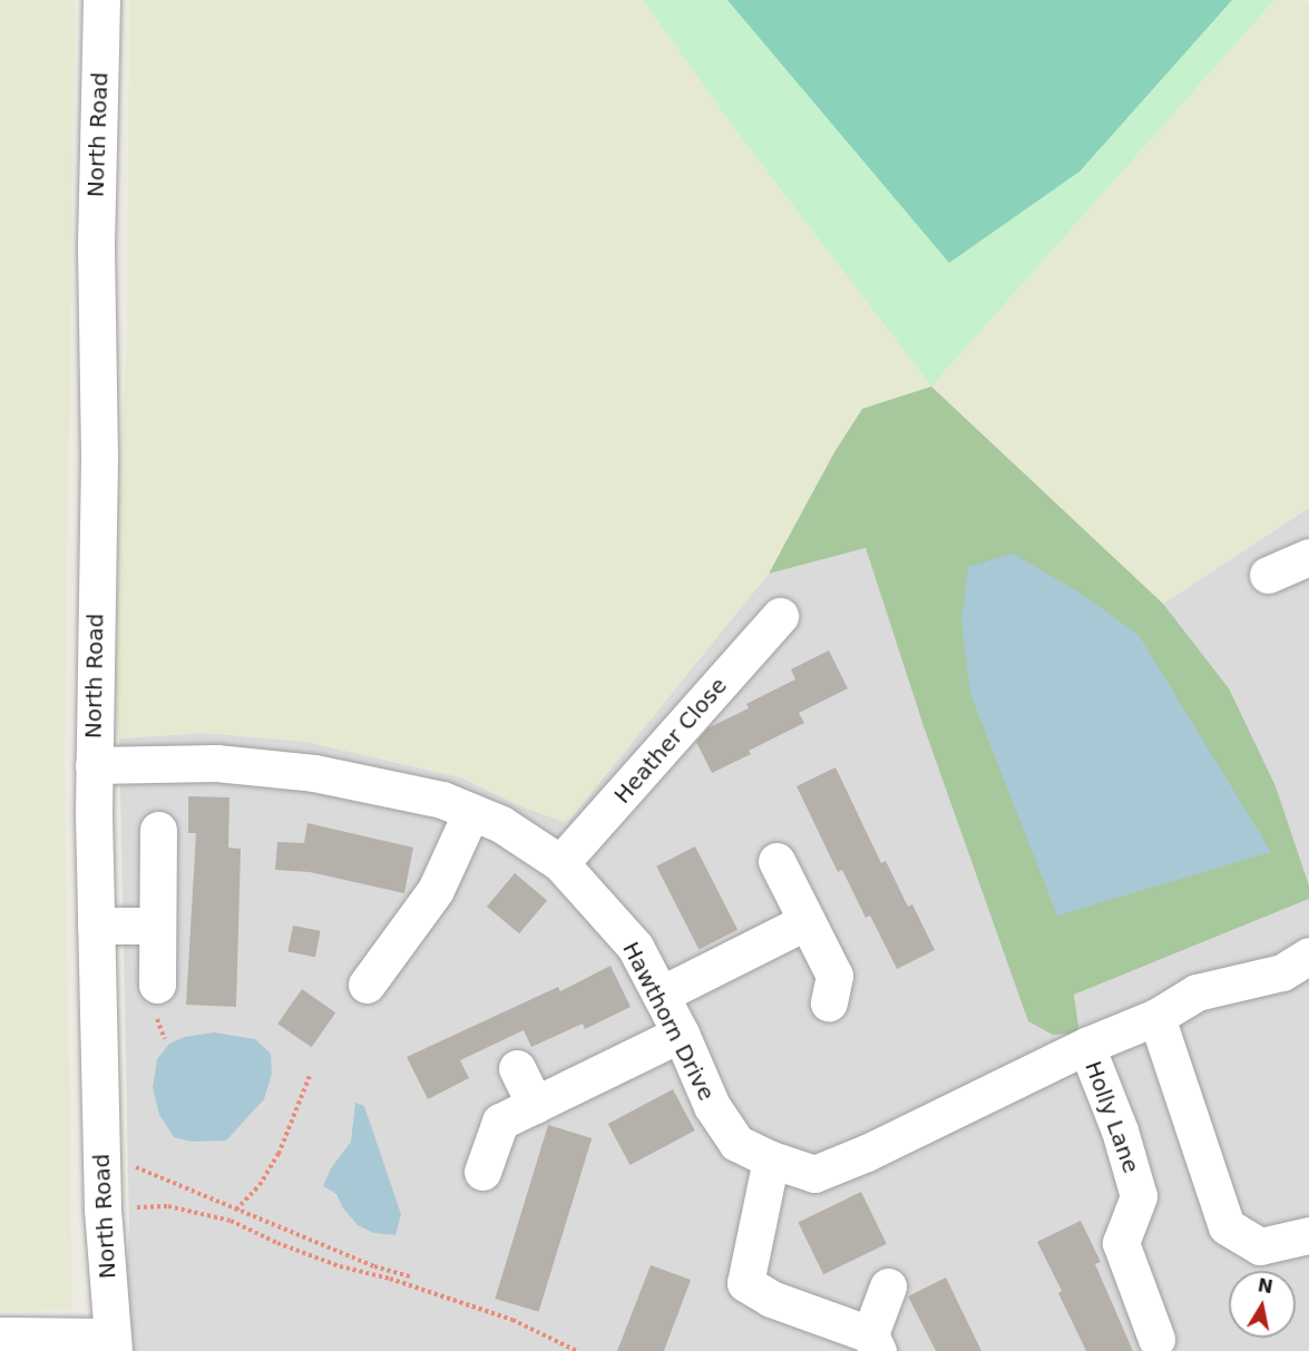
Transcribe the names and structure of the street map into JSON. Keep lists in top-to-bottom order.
{
  "streets": {
    "street": [
      "North Road",
      "Heather Close",
      "Hawthorn Drive",
      "Holly Lane"
    ]
  },
  "crossings": [
    ["North Road", "Hawthorn Drive"],
    ["Heather Close", "Hawthorn Drive"],
    ["Hawthorn Drive", "Holly Lane"]
  ],
  "north": "top"
}
